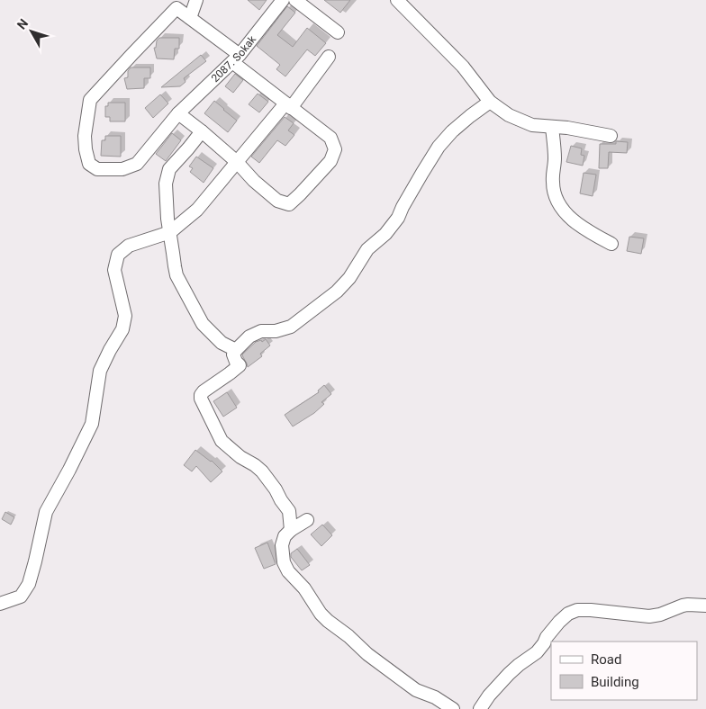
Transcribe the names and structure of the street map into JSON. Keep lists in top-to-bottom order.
{
  "streets": {
    "street": ["2087. Sokak"]
  },
  "legend": ["Road", "Building"],
  "north": "top left"
}
